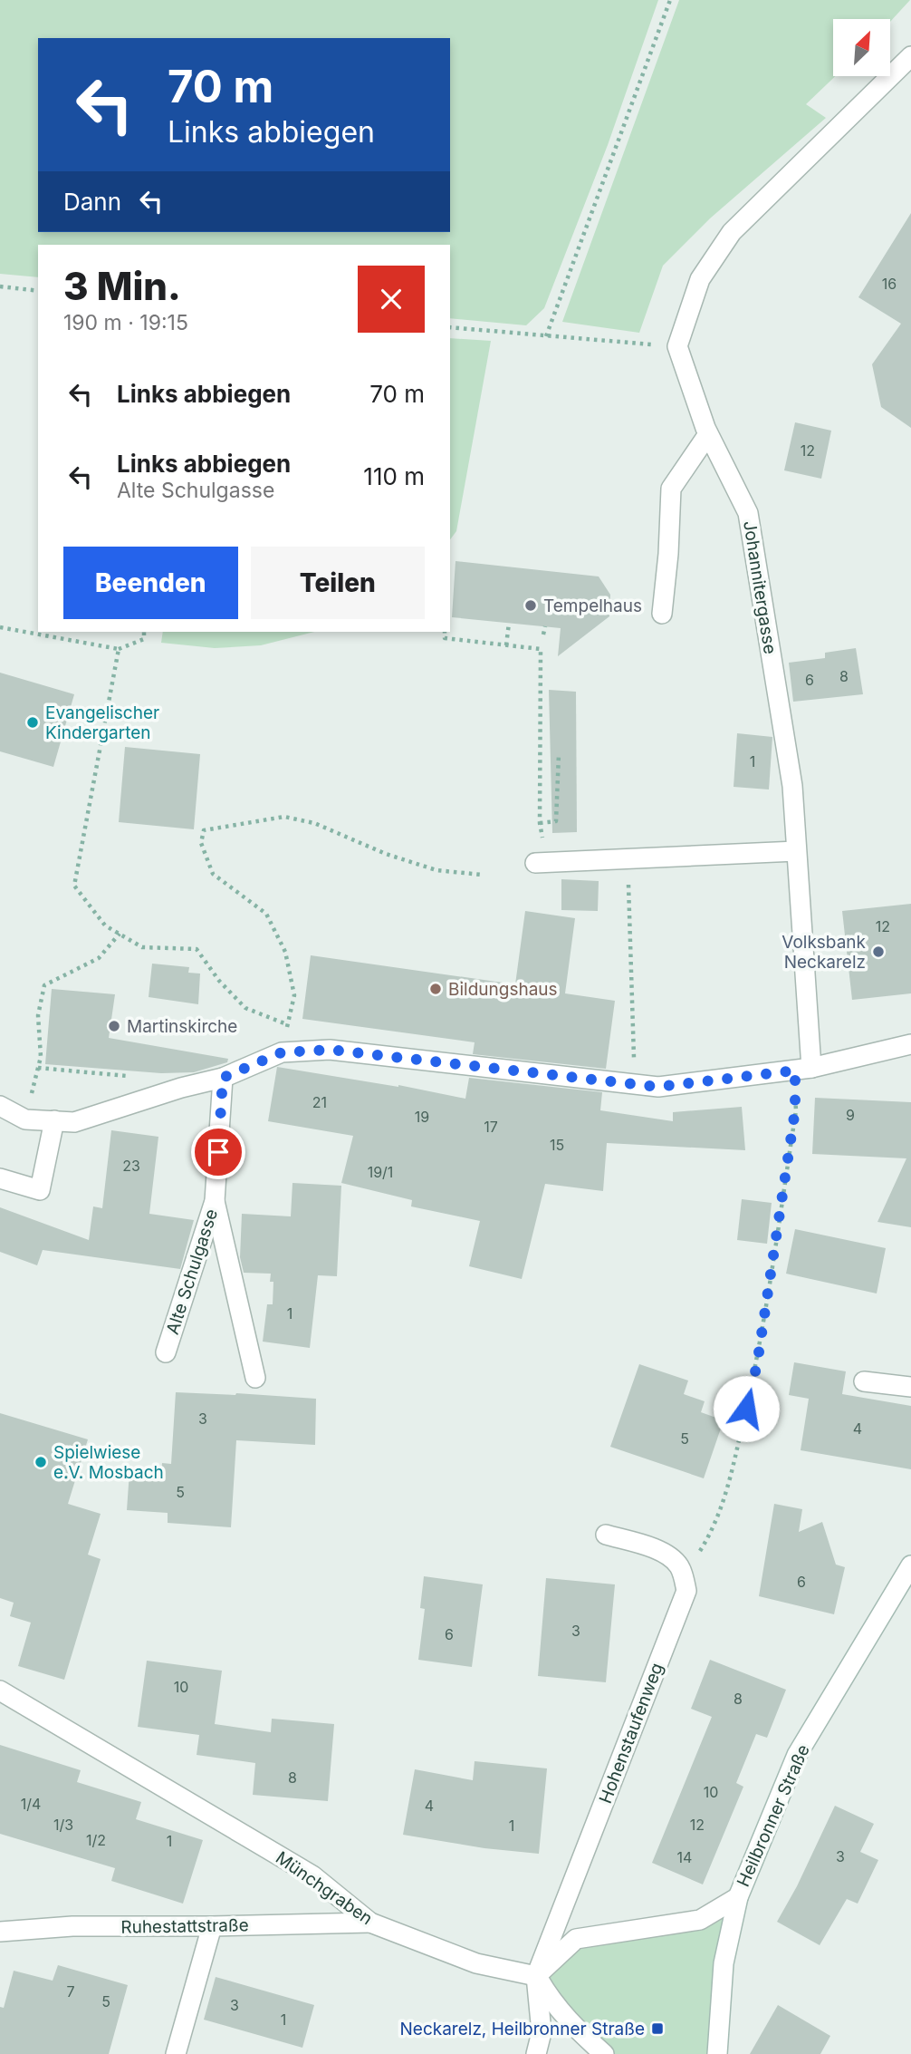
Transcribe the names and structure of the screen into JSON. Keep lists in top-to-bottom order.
{
  "streets": {
    "street": [
      "Johannitergasse",
      "Alte Schulgasse",
      "Hohenstaufenweg",
      "Heilbronner Straße",
      "Münchgraben",
      "Ruhestattstraße"
    ]
  },
  "crossings": [
    ["Hohenstaufenweg", "Münchgraben"],
    ["Münchgraben", "Ruhestattstraße"]
  ],
  "places": {
    "other": [
      "Tempelhaus",
      "Evangelischer Kindergarten",
      "Volksbank Neckarelz",
      "Bildungshaus",
      "Martinskirche",
      "Spielwiese e.V. Mosbach"
    ],
    "transit": ["Neckarelz, Heilbronner Straße"]
  },
  "house_numbers": [
    "16",
    "12",
    "8",
    "6",
    "1",
    "12",
    "21",
    "9",
    "19",
    "17",
    "15",
    "23",
    "19/1",
    "1",
    "3",
    "4",
    "5",
    "5",
    "6",
    "3",
    "6",
    "10",
    "8",
    "8",
    "10",
    "1/4",
    "4",
    "1/3",
    "12",
    "1",
    "1/2",
    "1",
    "3",
    "14",
    "7",
    "5",
    "3",
    "1"
  ],
  "north": "top right",
  "page": {
    "turn": ["70 m", "Links abbiegen"],
    "then": "Dann",
    "heading": ["3 Min.", "190 m · 19:15"],
    "list": [
      {
        "name": "Links abbiegen",
        "value": "70 m"
      },
      {
        "name": "Links abbiegen",
        "note": "Alte Schulgasse",
        "value": "110 m"
      }
    ],
    "buttons": ["Beenden", "Teilen"]
  }
}
